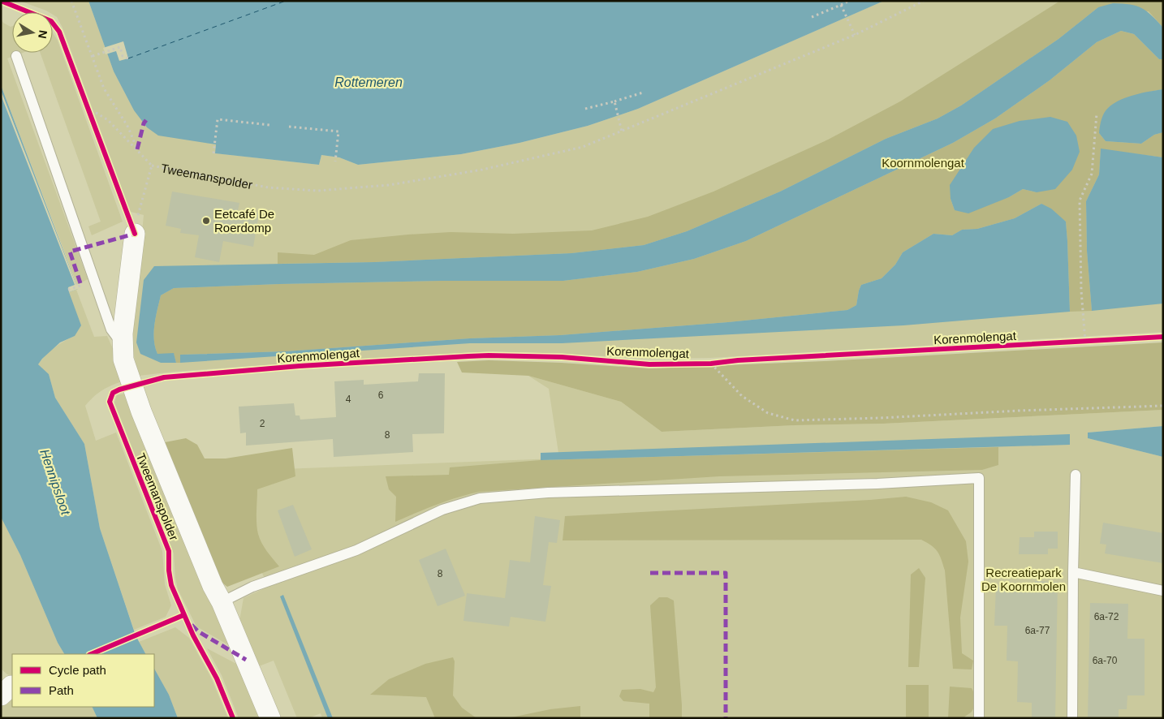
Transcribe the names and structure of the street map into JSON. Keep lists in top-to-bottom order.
{
  "streets": {
    "street": ["Tweemanspolder"],
    "cycle path": ["Korenmolengat"]
  },
  "water": ["Rottemeren", "Hennipsloot"],
  "parks": ["Koornmolengat", "Recreatiepark De Koornmolen"],
  "places": ["Eetcafé De Roerdomp"],
  "house_numbers": [
    "6",
    "4",
    "2",
    "8",
    "8",
    "6a-72",
    "6a-77",
    "6a-70"
  ],
  "legend": ["Cycle path", "Path"],
  "north": "right"
}
